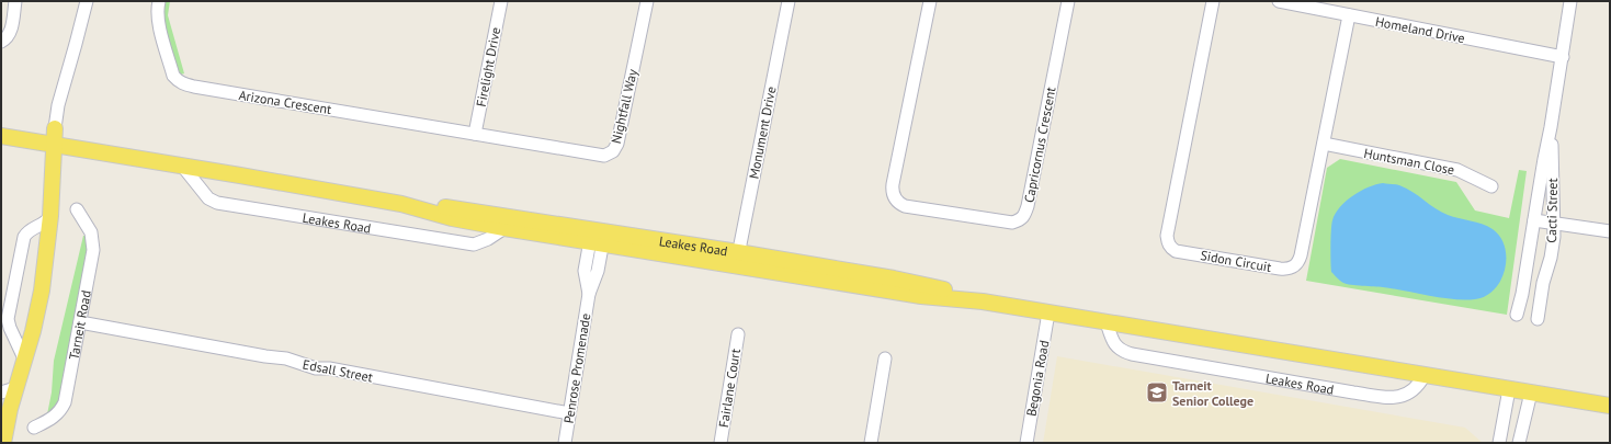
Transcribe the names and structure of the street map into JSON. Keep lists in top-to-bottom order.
{
  "streets": {
    "main road": ["Leakes Road"],
    "street": [
      "Homeland Drive",
      "Firelight Drive",
      "Arizona Crescent",
      "Nightfall Way",
      "Monument Drive",
      "Capricornus Crescent",
      "Huntsman Close",
      "Cacti Street",
      "Sidon Circuit",
      "Tarneit Road",
      "Penrose Promenade",
      "Edsall Street",
      "Begonia Road",
      "Fairlane Court"
    ]
  },
  "crossings": [
    ["Homeland Drive", "Cacti Street"],
    ["Homeland Drive", "Sidon Circuit"],
    ["Firelight Drive", "Arizona Crescent"],
    ["Firelight Drive", "Nightfall Way"],
    ["Arizona Crescent", "Nightfall Way"],
    ["Monument Drive", "Leakes Road"],
    ["Huntsman Close", "Sidon Circuit"],
    ["Leakes Road", "Penrose Promenade"],
    ["Leakes Road", "Begonia Road"],
    ["Tarneit Road", "Edsall Street"],
    ["Penrose Promenade", "Edsall Street"]
  ],
  "places": {
    "school or university": ["Tarneit Senior College"]
  }
}
